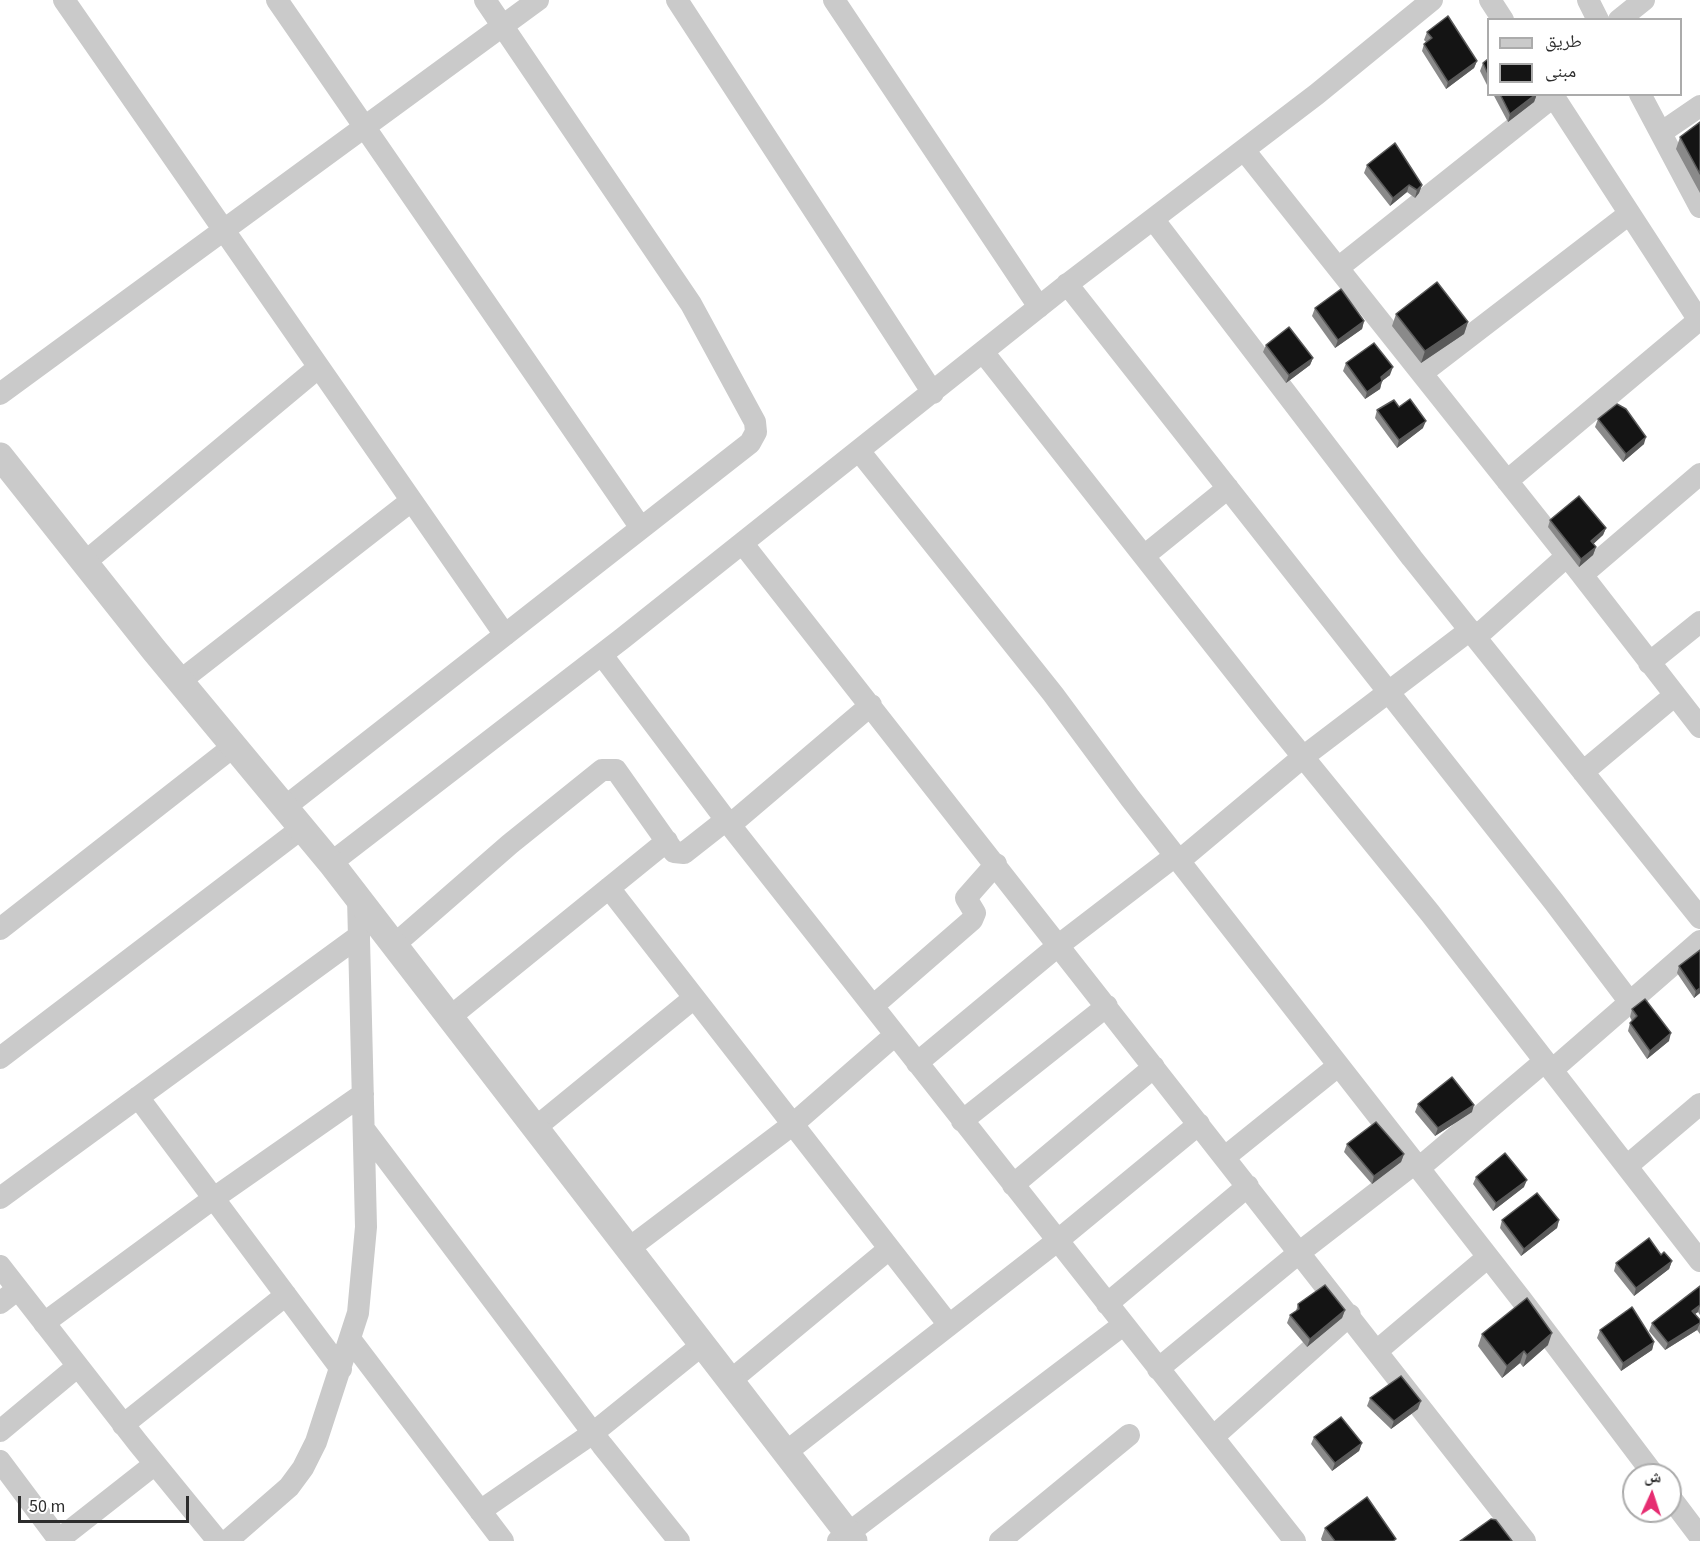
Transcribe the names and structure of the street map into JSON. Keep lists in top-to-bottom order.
{
  "legend": ["طريق", "مبنى"],
  "scale_bar": "50 m",
  "north": "top"
}
